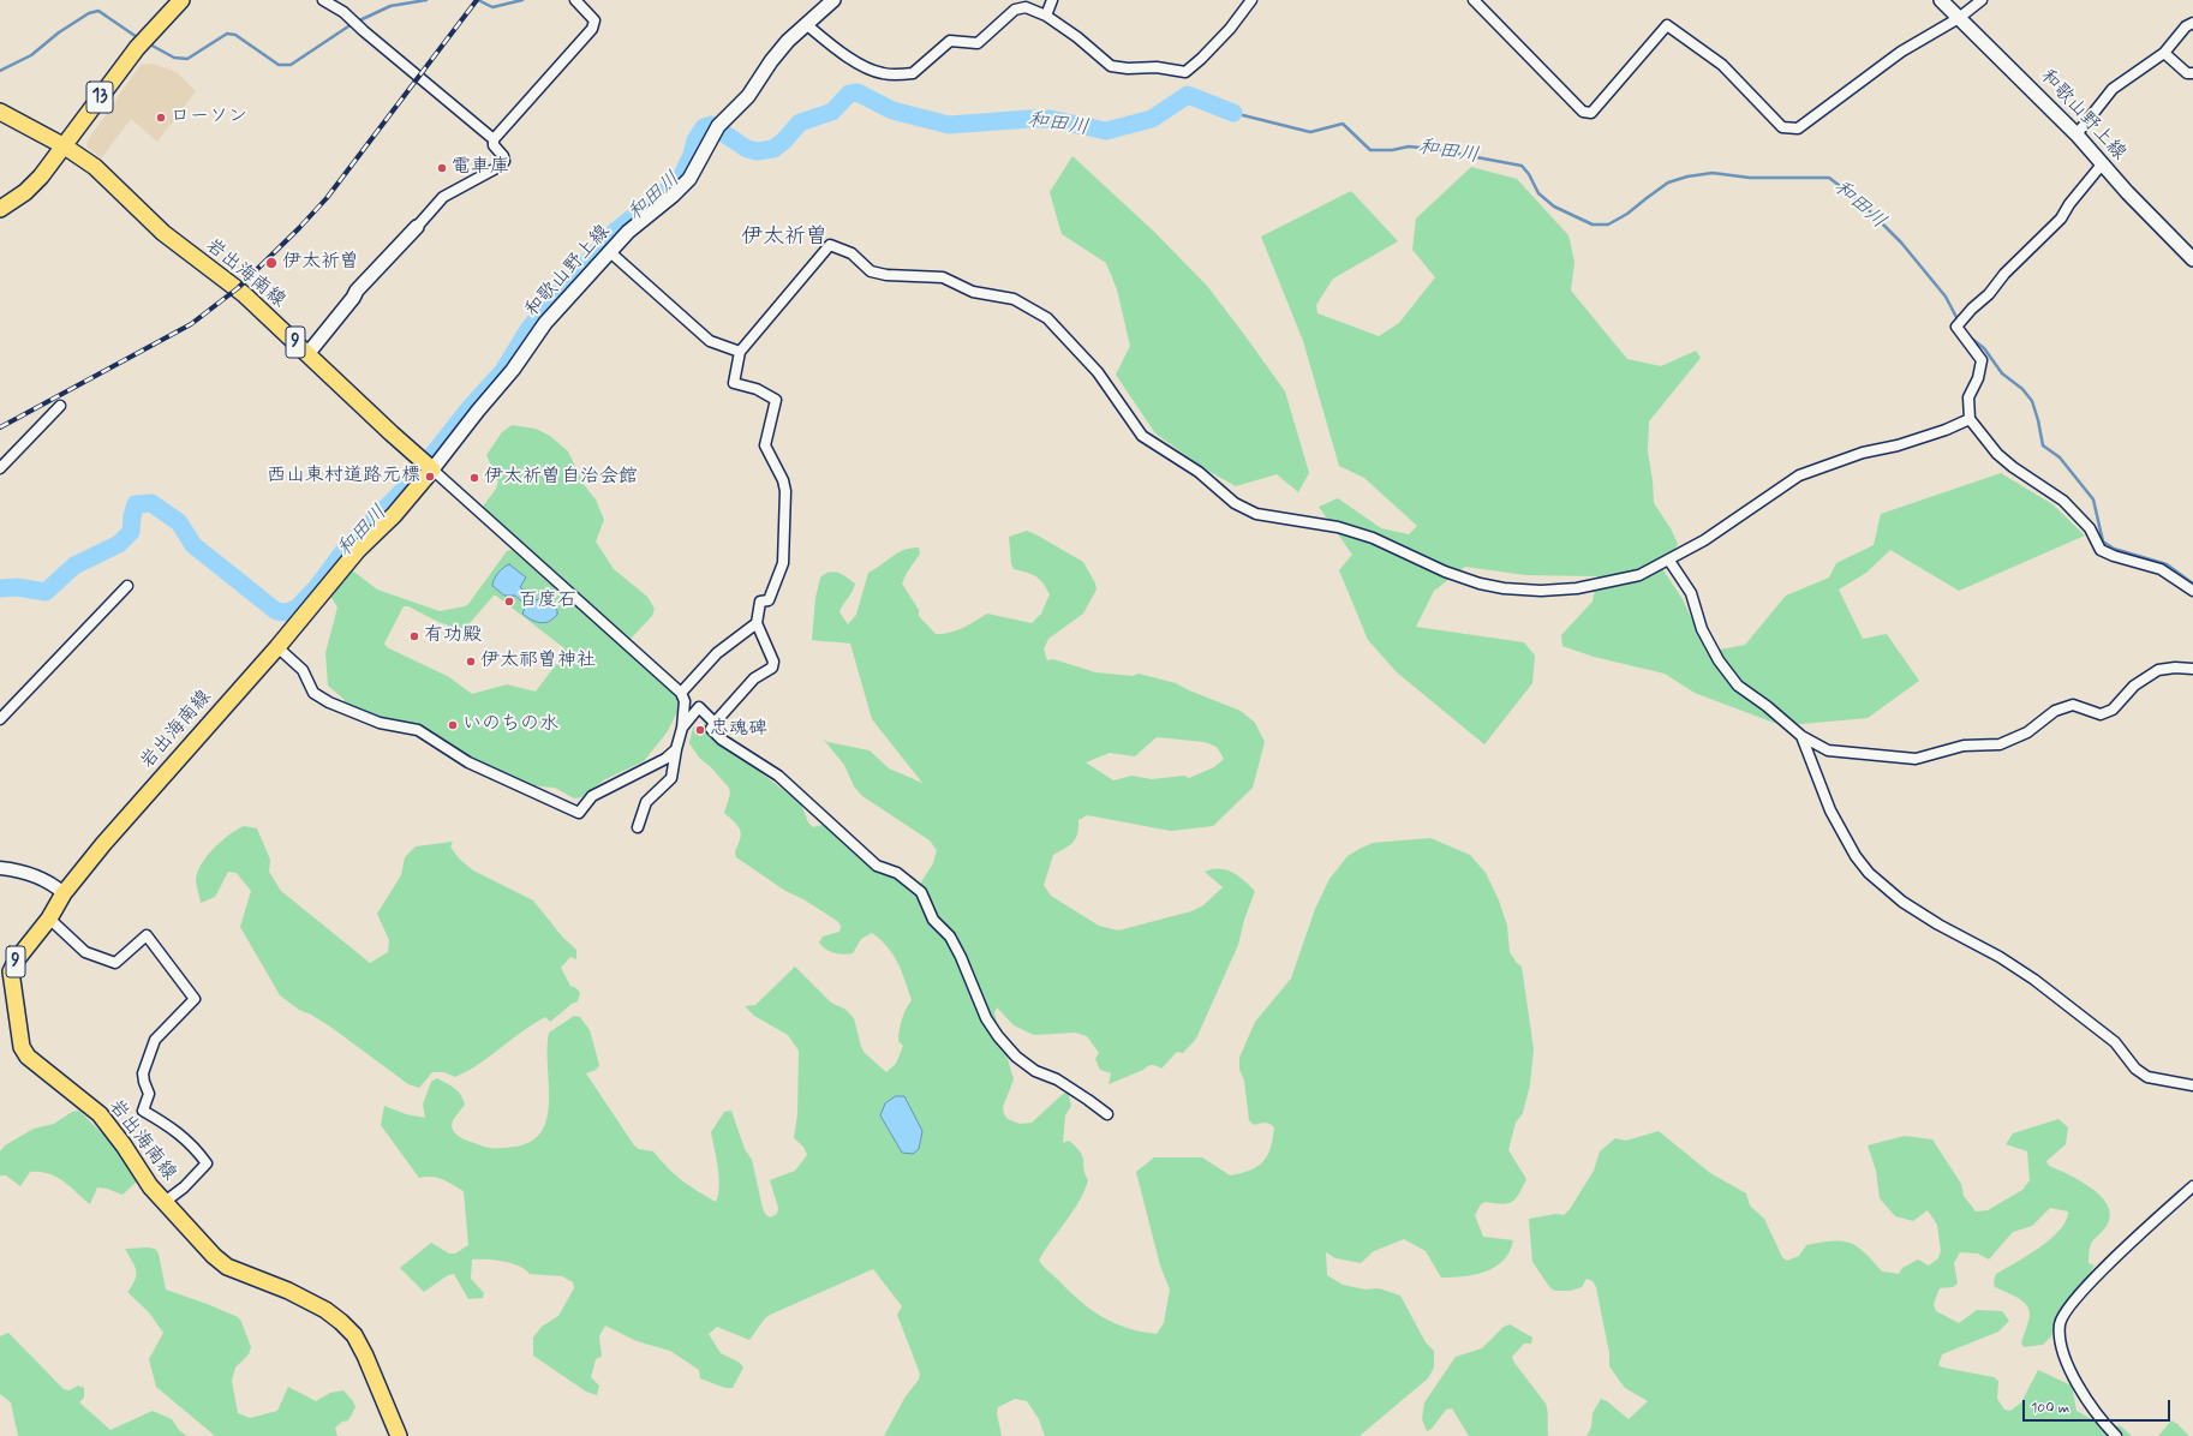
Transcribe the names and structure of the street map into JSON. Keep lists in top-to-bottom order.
{
  "streets": {
    "main road": [
      "13",
      "和歌山野上線",
      "岩出海南線",
      "9"
    ]
  },
  "crossings": [
    ["13", "岩出海南線"],
    ["和歌山野上線", "岩出海南線"]
  ],
  "districts": ["伊太祈曽"],
  "water": ["和田川"],
  "places": [
    "ローソン",
    "電車庫",
    "伊太祈曽",
    "西山東村道路元標",
    "伊太祈曽自治会館",
    "百度石",
    "有功殿",
    "伊太祁曽神社",
    "いのちの水",
    "忠魂碑"
  ],
  "scale_bar": "100 m"
}
